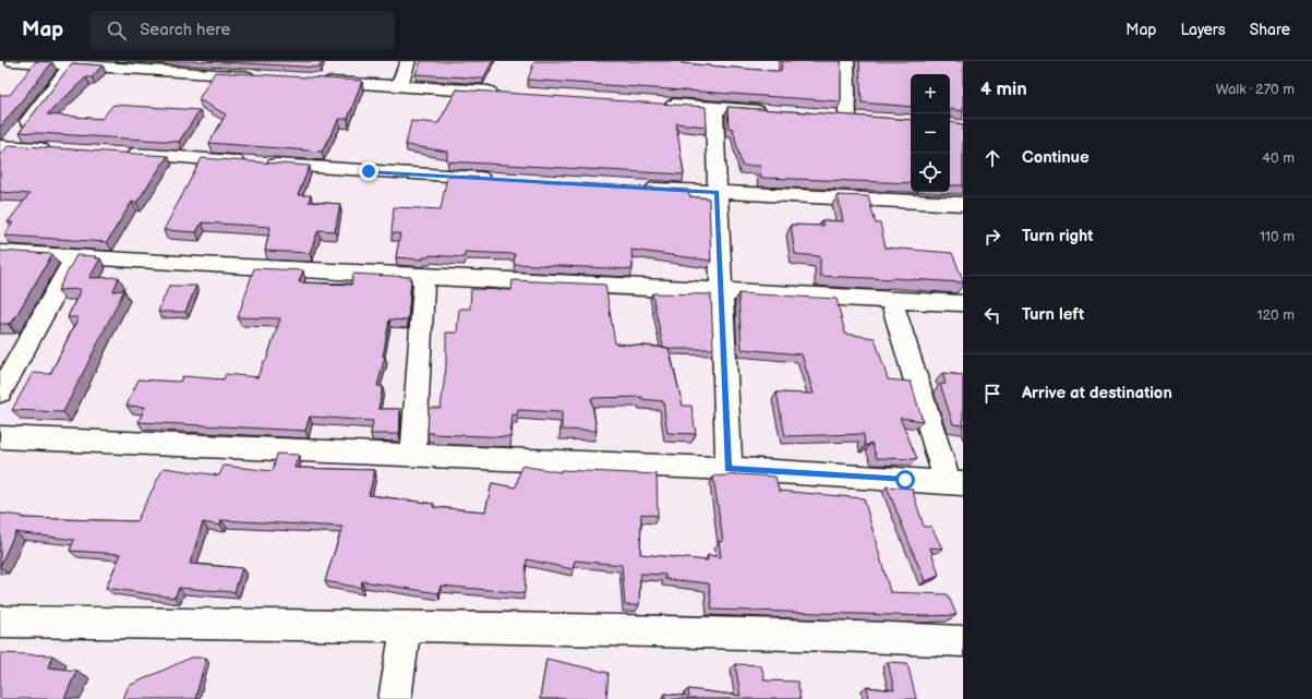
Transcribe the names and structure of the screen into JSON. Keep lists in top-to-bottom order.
{
  "page": {
    "header": "Map",
    "search": "Search here",
    "nav": ["Map", "Layers", "Share"],
    "heading": ["4 min", "Walk · 270 m"],
    "map_buttons": ["+", "−"],
    "list": [
      ["Continue", "40 m"],
      ["Turn right", "110 m"],
      ["Turn left", "120 m"],
      "Arrive at destination"
    ]
  }
}
